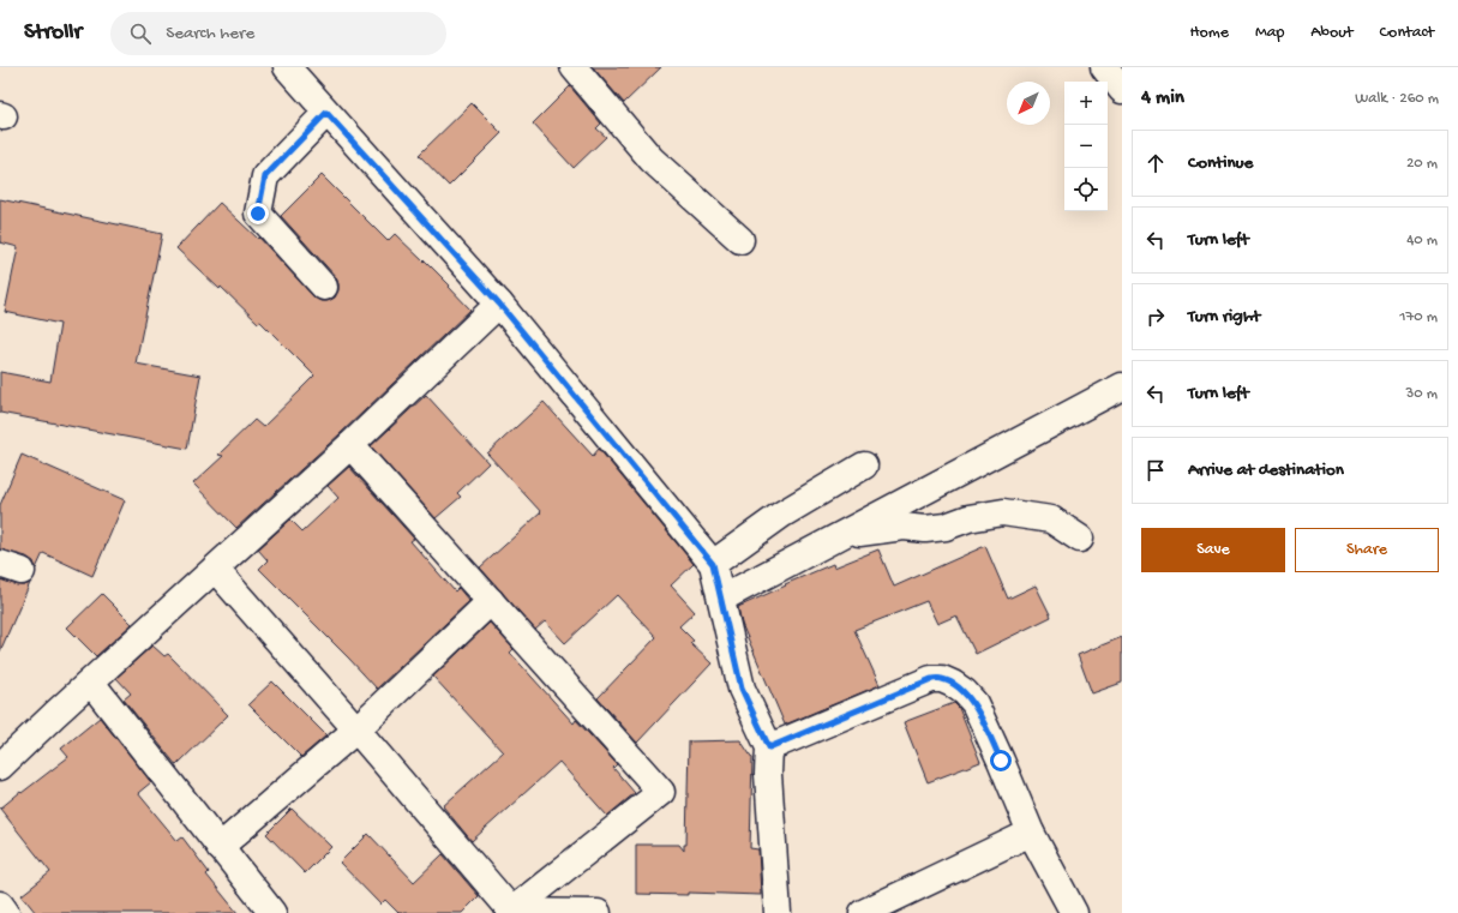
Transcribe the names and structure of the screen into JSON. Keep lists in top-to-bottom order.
{
  "north": "bottom left",
  "page": {
    "header": "Strollr",
    "search": "Search here",
    "nav": [
      "Home",
      "Map",
      "About",
      "Contact"
    ],
    "heading": ["4 min", "Walk · 260 m"],
    "map_buttons": ["+", "−"],
    "list": [
      ["Continue", "20 m"],
      ["Turn left", "40 m"],
      ["Turn right", "170 m"],
      ["Turn left", "30 m"],
      "Arrive at destination"
    ],
    "buttons": ["Save", "Share"]
  }
}
